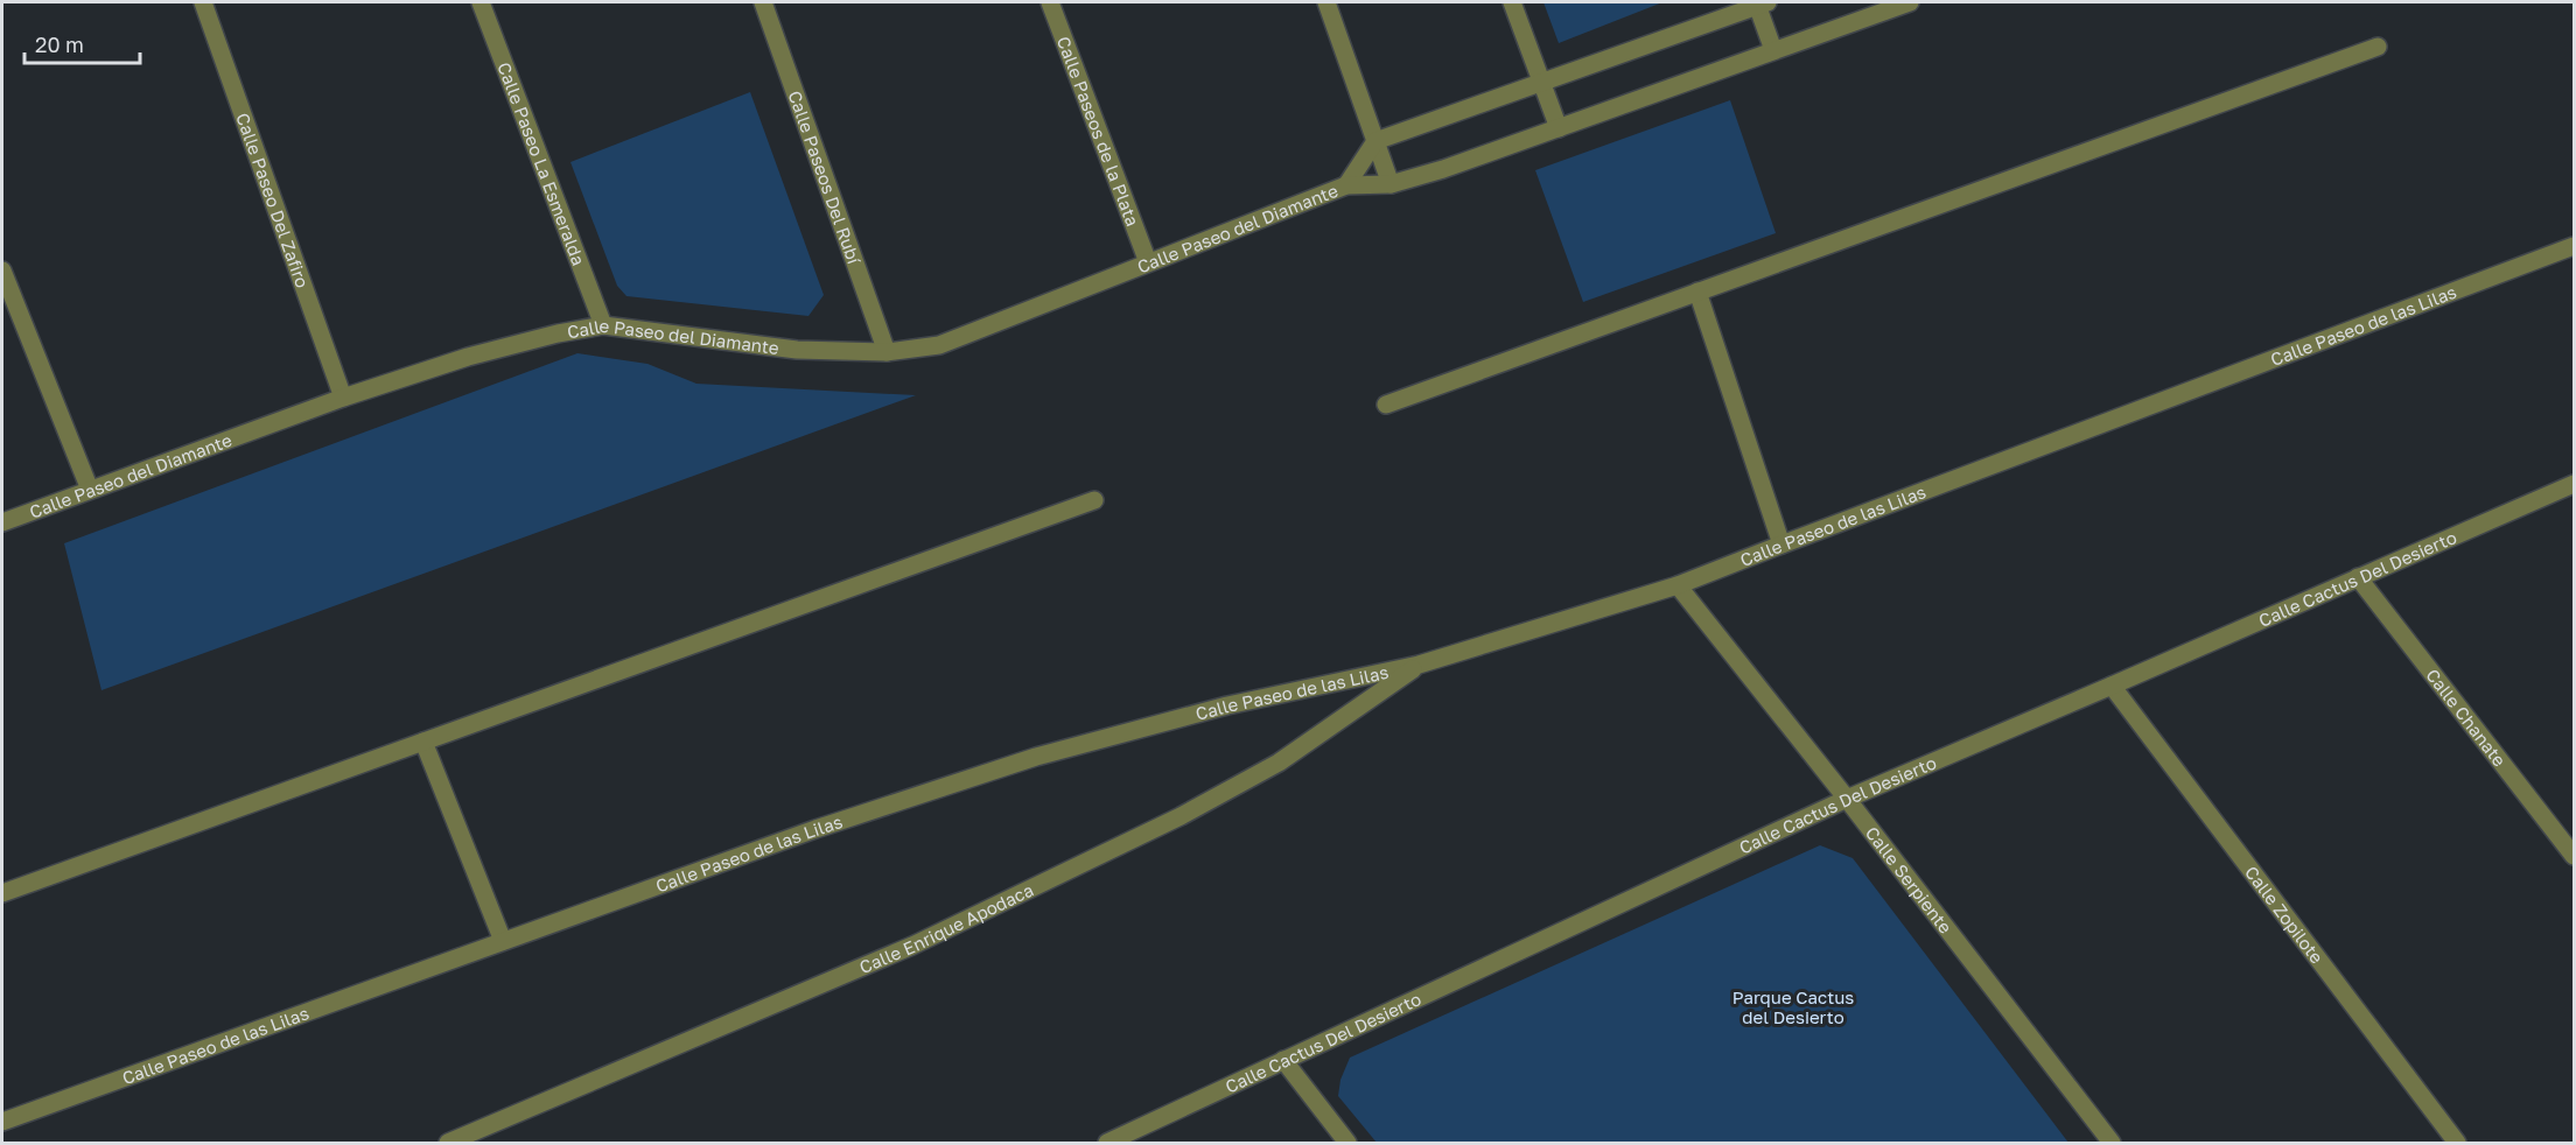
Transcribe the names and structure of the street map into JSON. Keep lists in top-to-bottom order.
{
  "streets": {
    "street": [
      "Calle Paseos de la Plata",
      "Calle Paseo La Esmeralda",
      "Calle Paseos Del Rubí",
      "Calle Paseo Del Zafiro",
      "Calle Paseo del Diamante",
      "Calle Paseo de las Lilas",
      "Calle Cactus Del Desierto",
      "Calle Chanate",
      "Calle Serpiente",
      "Calle Zopilote",
      "Calle Enrique Apodaca"
    ]
  },
  "crossings": [
    ["Calle Paseos de la Plata", "Calle Paseo del Diamante"],
    ["Calle Paseo La Esmeralda", "Calle Paseo del Diamante"],
    ["Calle Paseos Del Rubí", "Calle Paseo del Diamante"],
    ["Calle Paseo Del Zafiro", "Calle Paseo del Diamante"],
    ["Calle Paseo de las Lilas", "Calle Serpiente"],
    ["Calle Paseo de las Lilas", "Calle Enrique Apodaca"],
    ["Calle Cactus Del Desierto", "Calle Chanate"],
    ["Calle Cactus Del Desierto", "Calle Serpiente"],
    ["Calle Cactus Del Desierto", "Calle Zopilote"]
  ],
  "parks": ["Parque Cactus del Desierto"],
  "scale_bar": "20 m"
}
